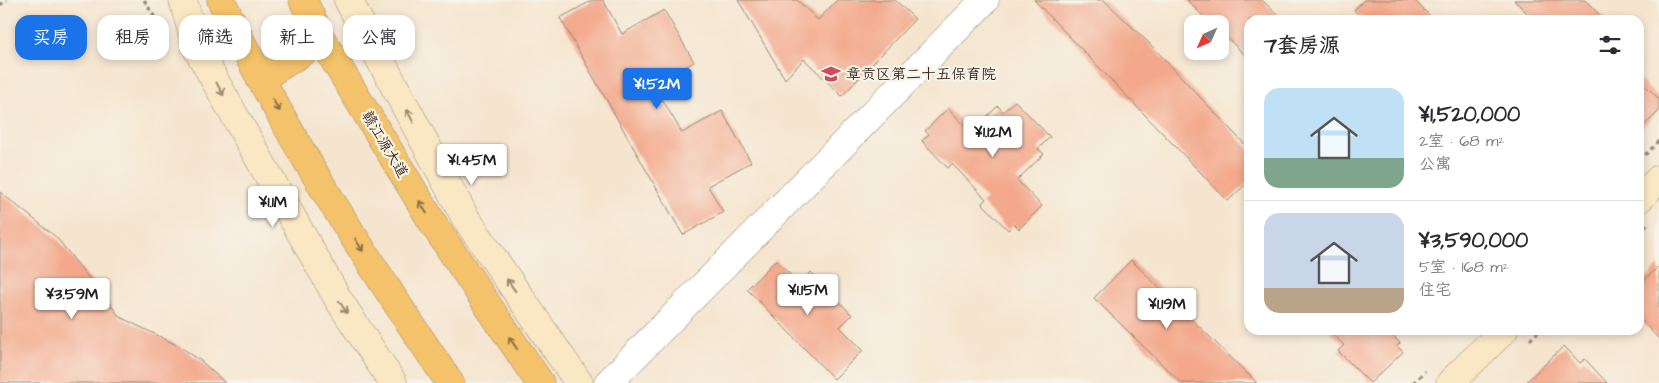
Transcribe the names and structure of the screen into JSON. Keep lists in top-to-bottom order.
{
  "streets": {
    "main road": ["赣江源大道"]
  },
  "places": {
    "school or university": ["章贡区第二十五保育院"]
  },
  "north": "bottom left",
  "page": {
    "chip": [
      "买房",
      "租房",
      "筛选",
      "新上",
      "公寓"
    ],
    "heading": "7套房源",
    "price": [
      "¥1.52M",
      "¥1.12M",
      "¥1.45M",
      "¥1.1M",
      "¥1.15M",
      "¥3.59M",
      "¥1.19M"
    ],
    "list": [
      {
        "name": "¥1,520,000",
        "note": "2室 · 68 m² · 公寓"
      },
      {
        "name": "¥3,590,000",
        "note": "5室 · 168 m² · 住宅"
      }
    ]
  }
}
